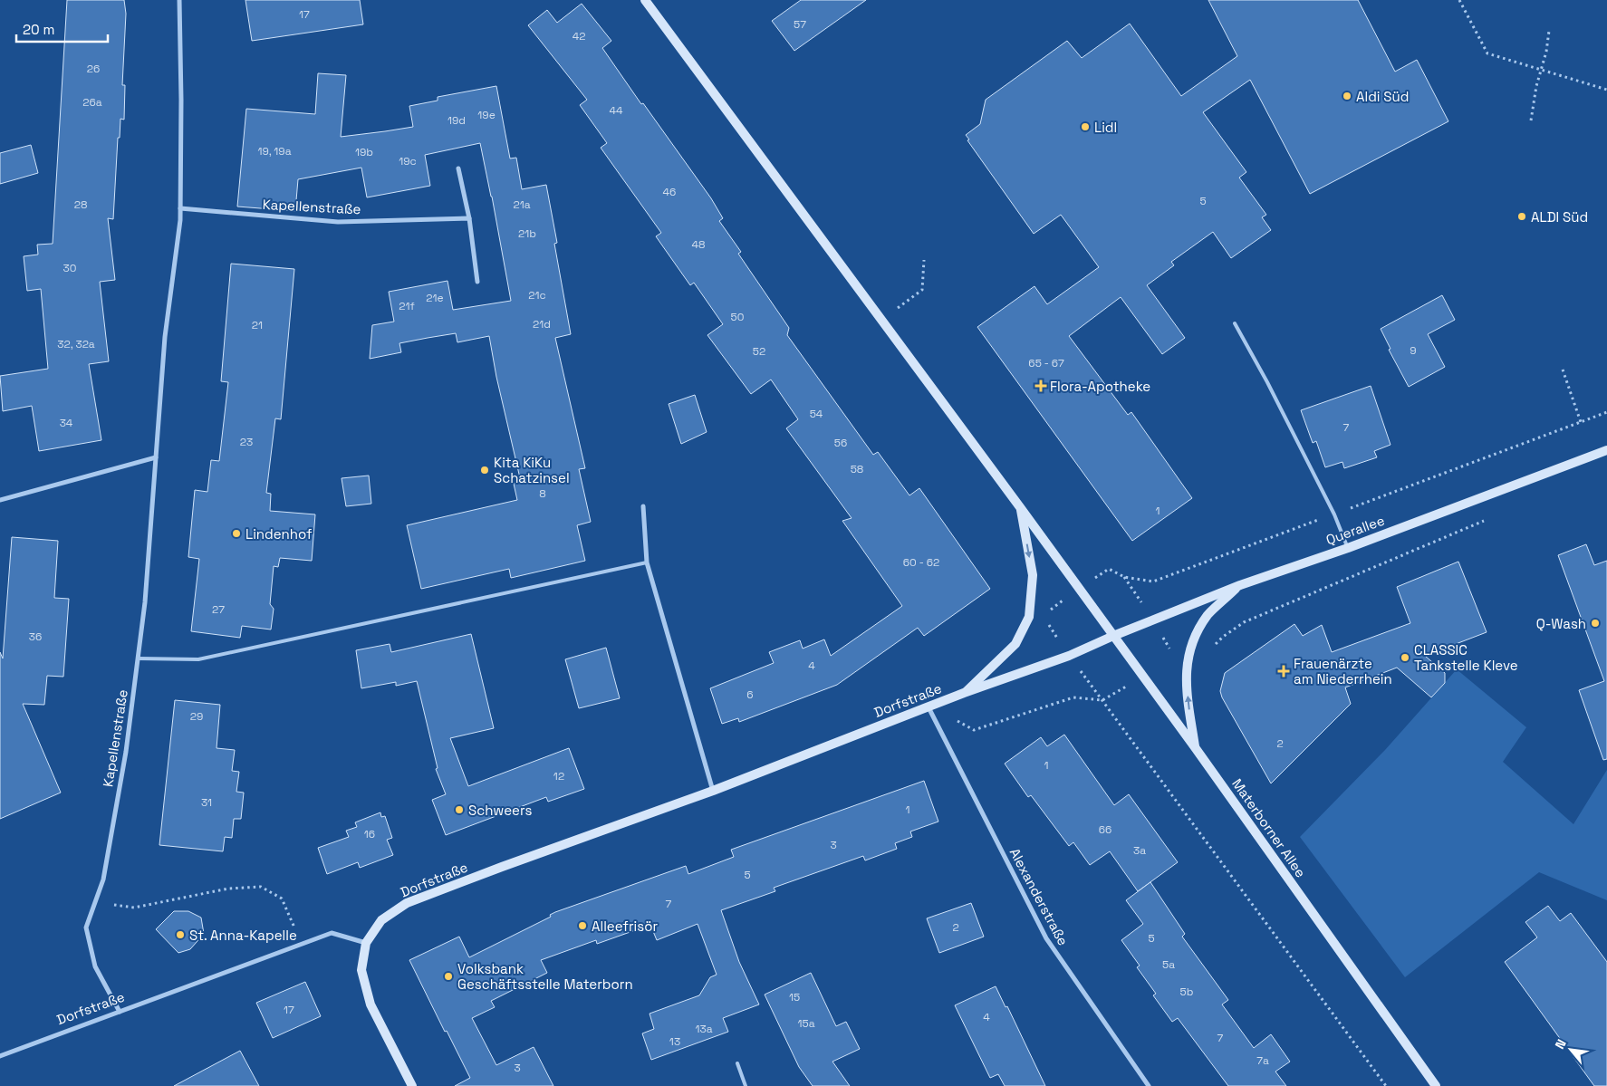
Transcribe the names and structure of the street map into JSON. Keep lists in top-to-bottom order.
{
  "streets": {
    "street": [
      "Kapellenstraße",
      "Querallee",
      "Dorfstraße",
      "Materborner Allee",
      "Alexanderstraße"
    ]
  },
  "crossings": [
    ["Kapellenstraße", "Dorfstraße"],
    ["Querallee", "Dorfstraße"],
    ["Querallee", "Materborner Allee"],
    ["Dorfstraße", "Materborner Allee"],
    ["Dorfstraße", "Alexanderstraße"]
  ],
  "places": {
    "other": [
      "Aldi Süd",
      "Lidl",
      "ALDI Süd",
      "Kita KiKu Schatzinsel",
      "Lindenhof",
      "Q-Wash",
      "CLASSIC Tankstelle Kleve",
      "Schweers",
      "Alleefrisör",
      "St. Anna-Kapelle",
      "Volksbank Geschäftsstelle Materborn"
    ],
    "health": ["Flora-Apotheke", "Frauenärzte am Niederrhein"]
  },
  "house_numbers": [
    "17",
    "57",
    "42",
    "26",
    "26a",
    "44",
    "19e",
    "19d",
    "19, 19a",
    "19b",
    "19c",
    "46",
    "5",
    "28",
    "21a",
    "21b",
    "48",
    "30",
    "21c",
    "21e",
    "21f",
    "50",
    "21d",
    "21",
    "32, 32a",
    "9",
    "52",
    "65 - 67",
    "54",
    "34",
    "7",
    "23",
    "56",
    "58",
    "8",
    "1",
    "60 - 62",
    "27",
    "36",
    "4",
    "6",
    "29",
    "2",
    "1",
    "12",
    "31",
    "1",
    "66",
    "16",
    "3",
    "3a",
    "5",
    "7",
    "2",
    "5",
    "5a",
    "5b",
    "15",
    "17",
    "4",
    "15a",
    "13a",
    "7",
    "13",
    "7a",
    "3"
  ],
  "scale_bar": "20 m",
  "north": "top left"
}
